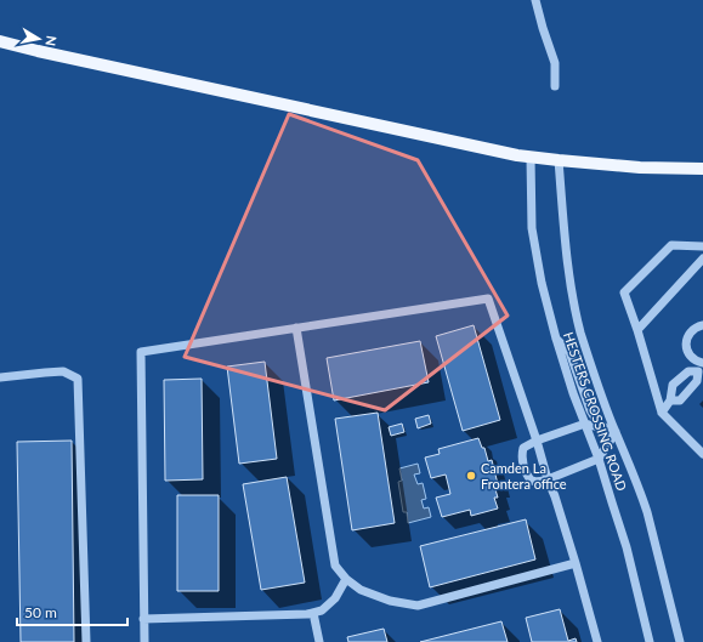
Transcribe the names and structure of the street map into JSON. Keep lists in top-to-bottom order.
{
  "streets": {
    "street": ["HESTERS CROSSING ROAD"]
  },
  "places": ["Camden La Frontera office"],
  "scale_bar": "50 m",
  "north": "right"
}
